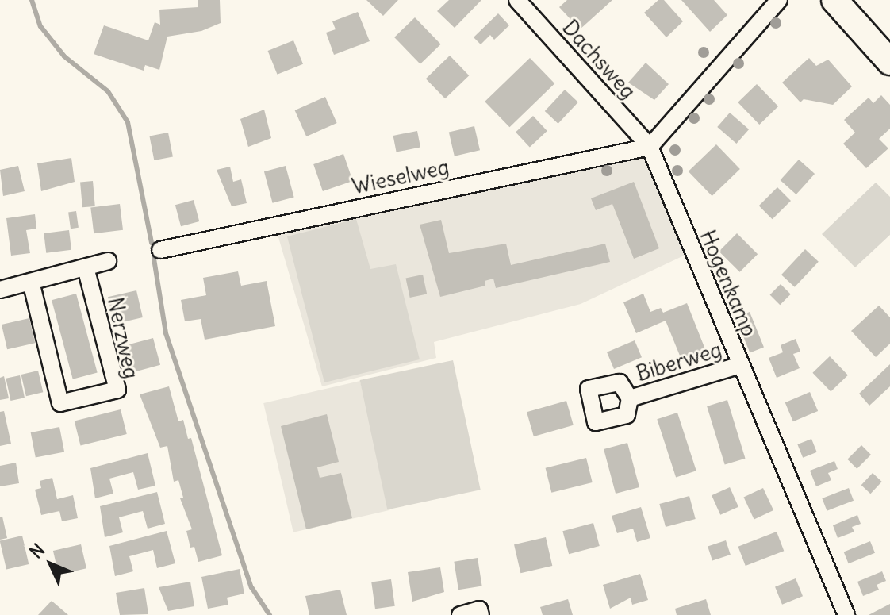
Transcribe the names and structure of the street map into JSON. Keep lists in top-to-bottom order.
{
  "streets": {
    "street": [
      "Dachsweg",
      "Wieselweg",
      "Hogenkamp",
      "Nerzweg",
      "Biberweg"
    ]
  },
  "crossings": [
    ["Dachsweg", "Wieselweg"],
    ["Dachsweg", "Hogenkamp"],
    ["Wieselweg", "Hogenkamp"],
    ["Hogenkamp", "Biberweg"]
  ],
  "north": "top left"
}
